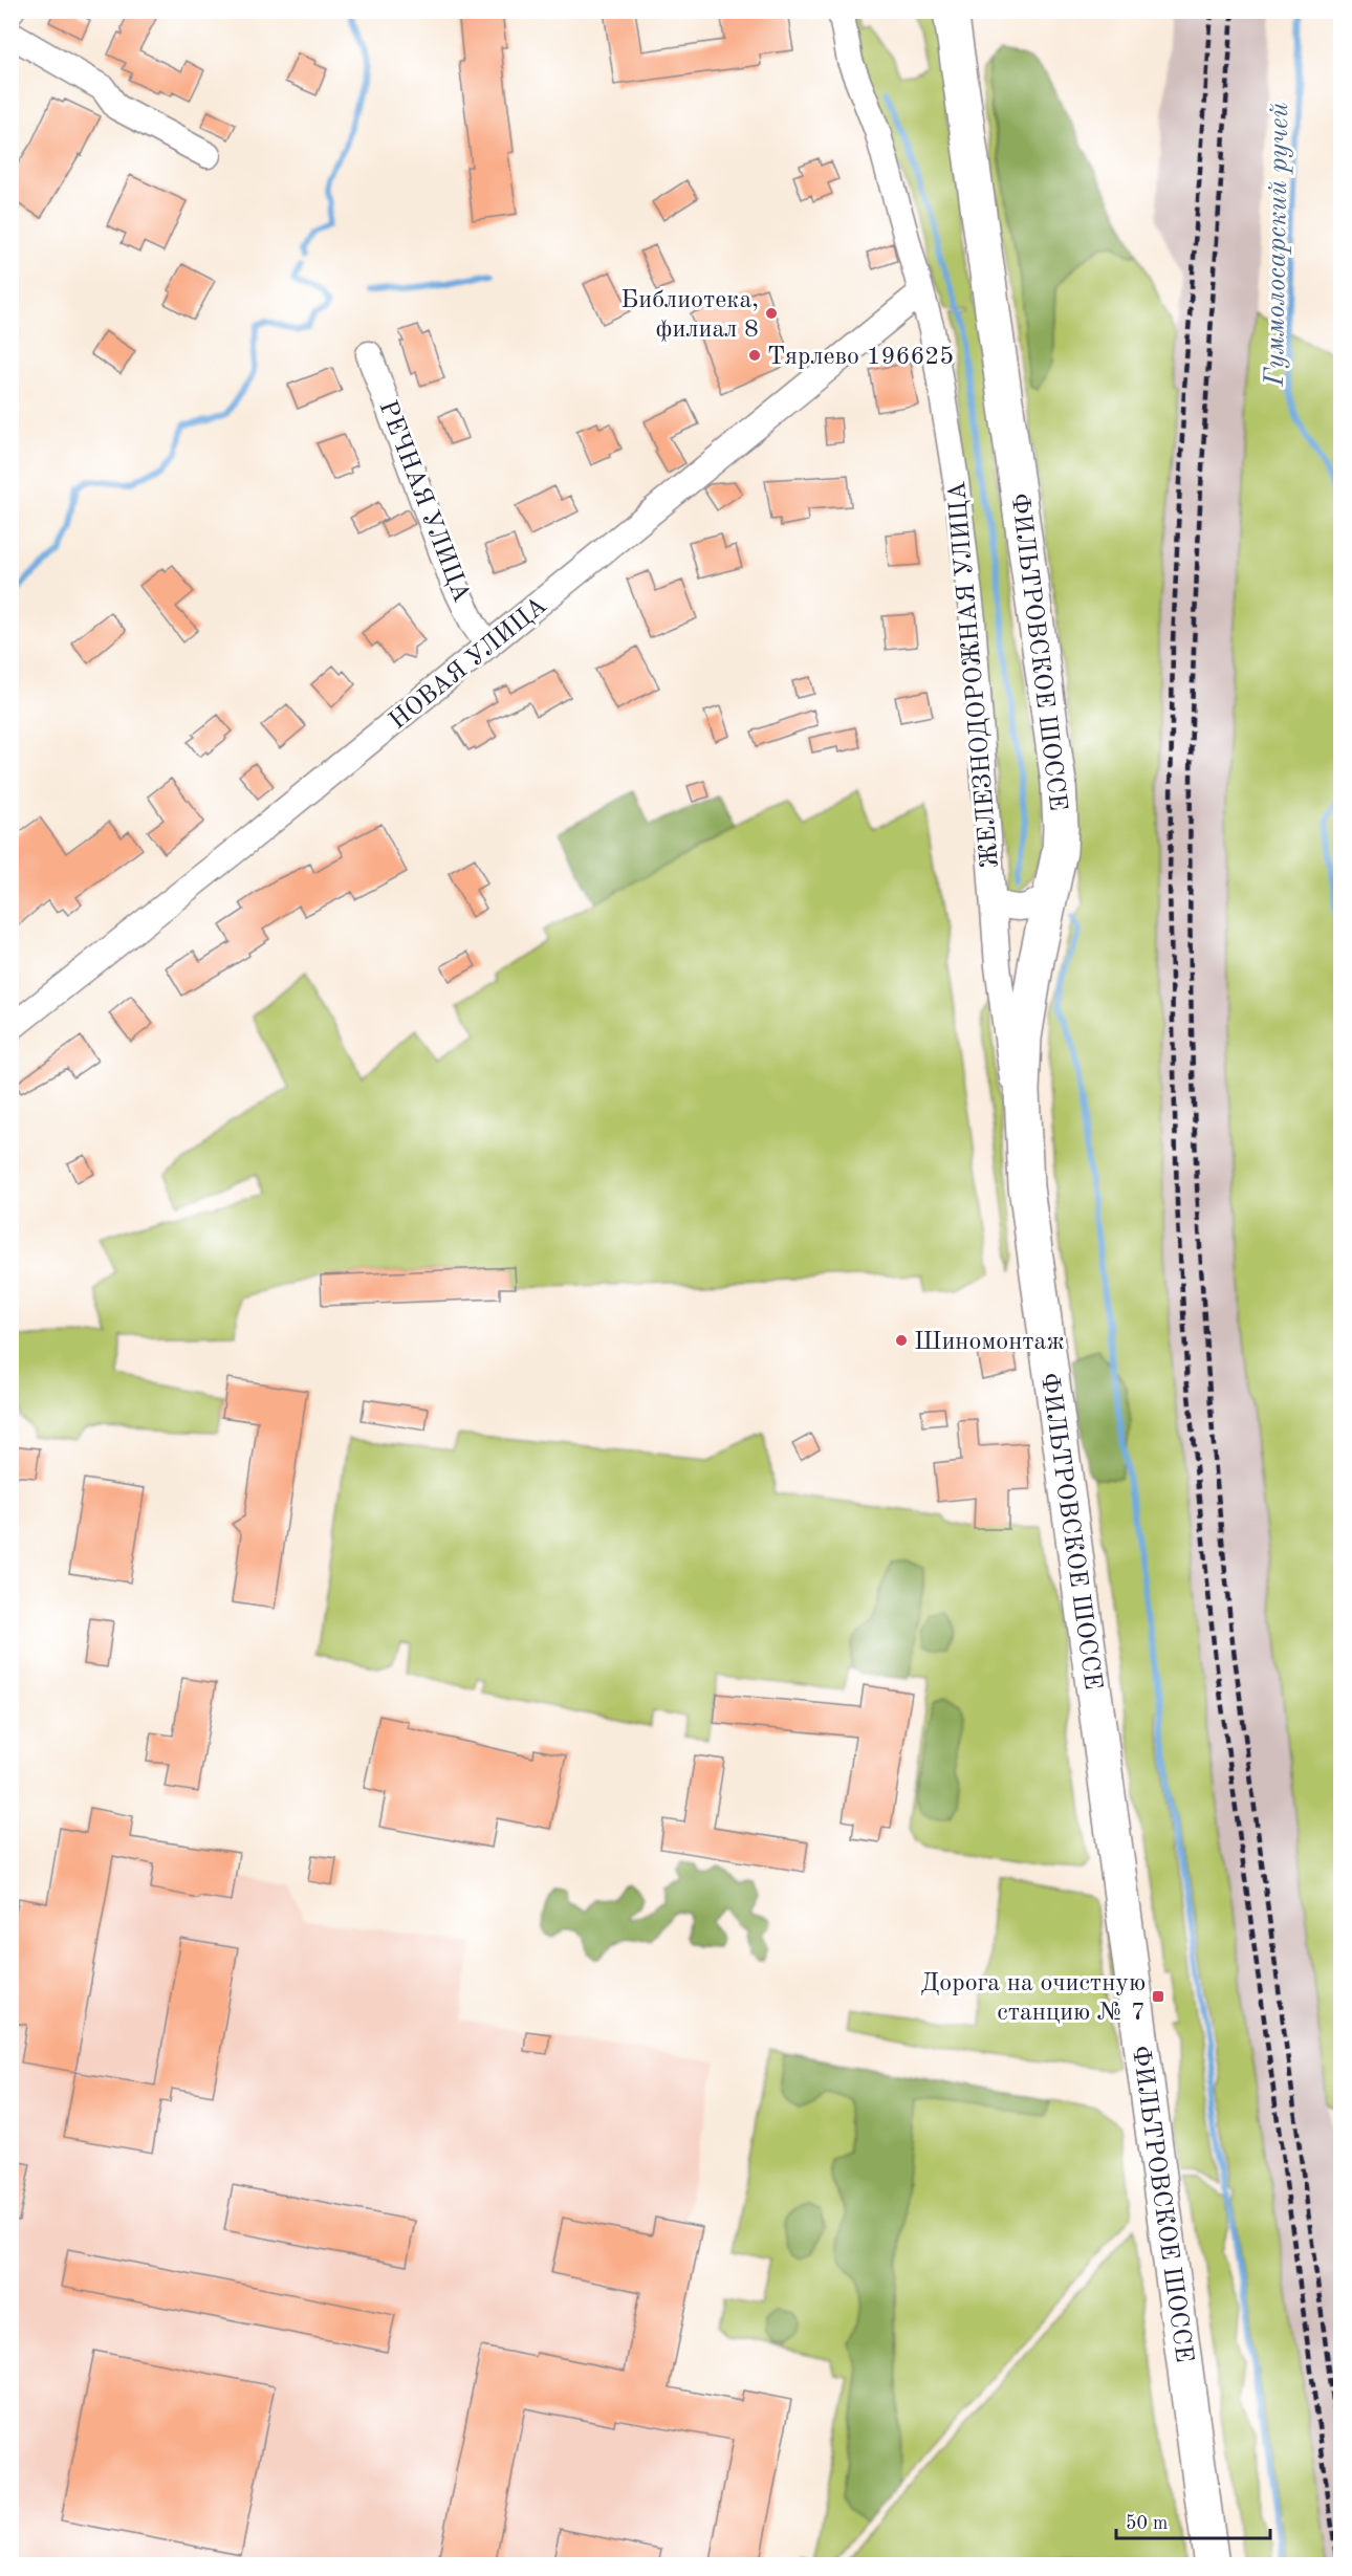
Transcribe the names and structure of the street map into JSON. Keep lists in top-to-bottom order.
{
  "streets": {
    "main road": ["ФИЛЬТРОВСКОЕ ШОССЕ"],
    "street": ["РЕЧНАЯ УЛИЦА", "НОВАЯ УЛИЦА", "ЖЕЛЕЗНОДОРОЖНАЯ УЛИЦА"]
  },
  "crossings": [
    ["РЕЧНАЯ УЛИЦА", "НОВАЯ УЛИЦА"],
    ["ФИЛЬТРОВСКОЕ ШОССЕ", "ЖЕЛЕЗНОДОРОЖНАЯ УЛИЦА"],
    ["НОВАЯ УЛИЦА", "ЖЕЛЕЗНОДОРОЖНАЯ УЛИЦА"]
  ],
  "water": ["Гуммолосарский ручей"],
  "places": {
    "other": ["Библиотека, филиал 8", "Тярлево 196625", "Шиномонтаж"],
    "transit": ["Дорога на очистную станцию № 7"]
  },
  "scale_bar": "50 m"
}
